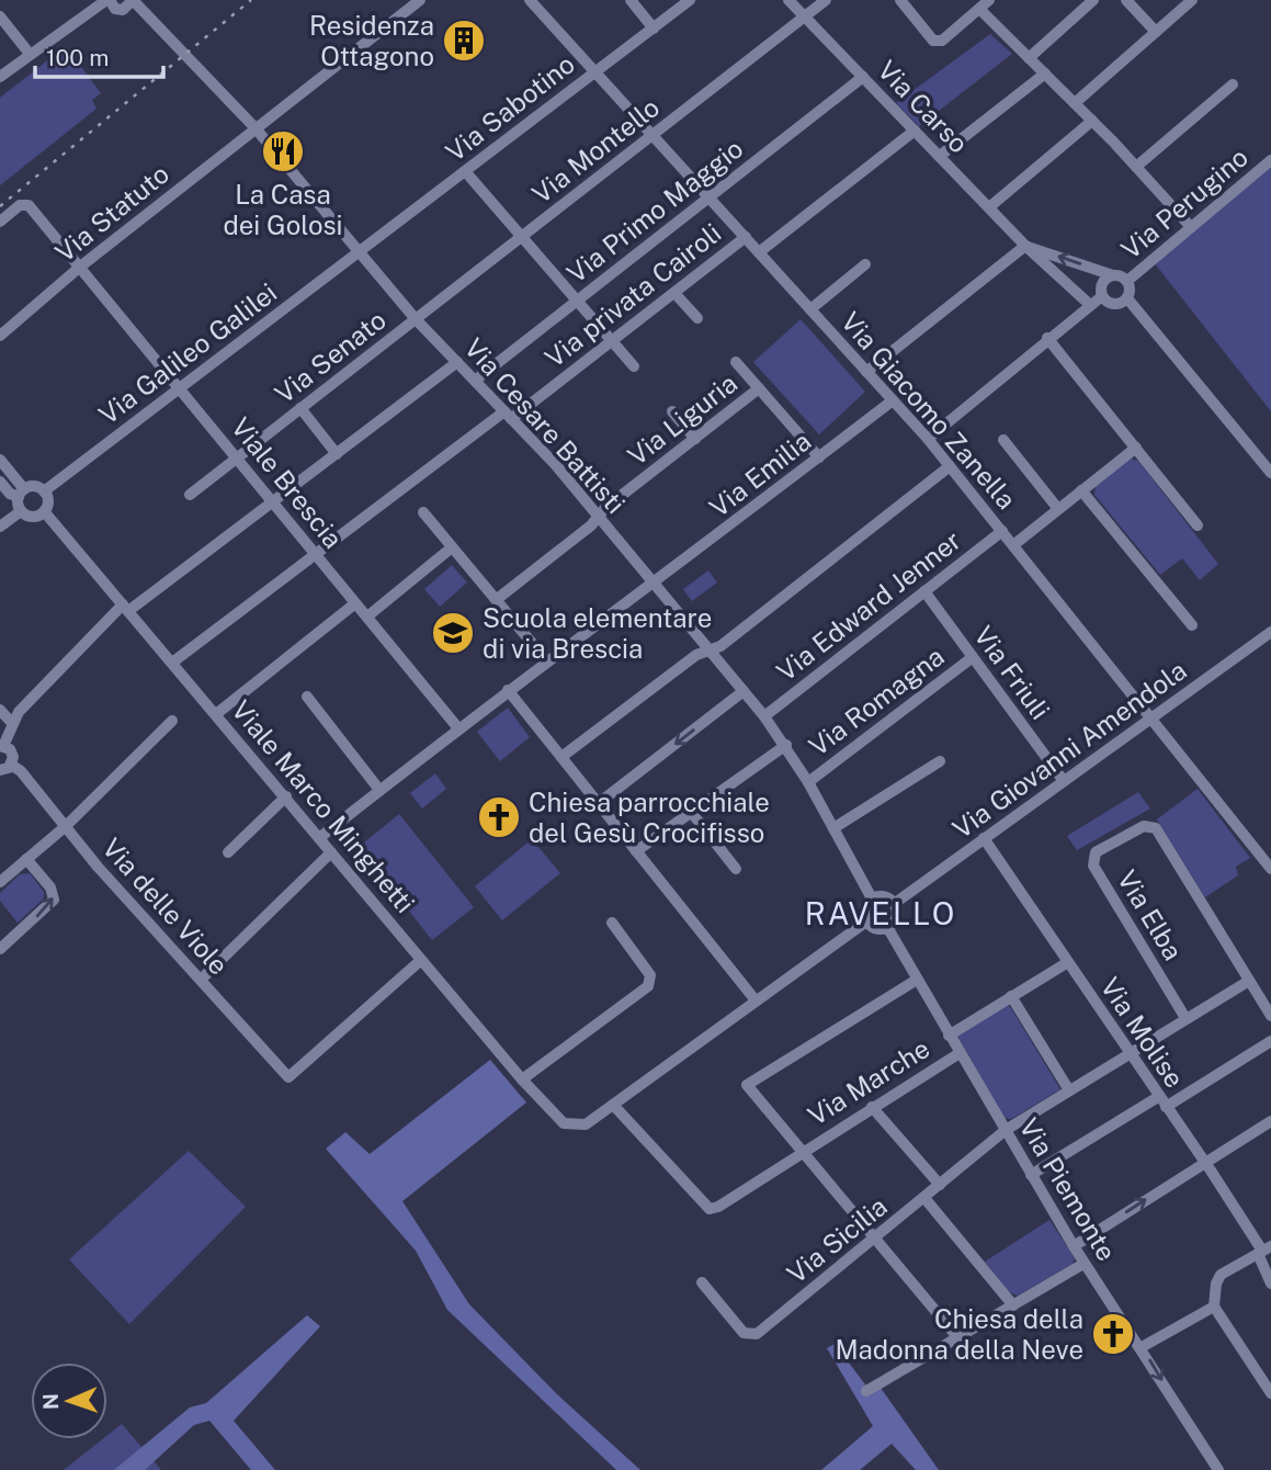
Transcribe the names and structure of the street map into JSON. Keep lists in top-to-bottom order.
{
  "streets": {
    "street": [
      "Via Carso",
      "Via Sabotino",
      "Via Montello",
      "Via Perugino",
      "Via Primo Maggio",
      "Via Statuto",
      "Via privata Cairoli",
      "Via Galileo Galilei",
      "Via Senato",
      "Via Giacomo Zanella",
      "Via Liguria",
      "Via Cesare Battisti",
      "Via Emilia",
      "Viale Brescia",
      "Via Edward Jenner",
      "Via Friuli",
      "Via Romagna",
      "Via Giovanni Amendola",
      "Viale Marco Minghetti",
      "Via delle Viole",
      "Via Elba",
      "Via Molise",
      "Via Marche",
      "Via Piemonte",
      "Via Sicilia"
    ]
  },
  "crossings": [
    ["Via Carso", "Via Montello"],
    ["Via Carso", "Via Perugino"],
    ["Via Carso", "Via Primo Maggio"],
    ["Via Sabotino", "Via Galileo Galilei"],
    ["Via Sabotino", "Via Giacomo Zanella"],
    ["Via Sabotino", "Via Cesare Battisti"],
    ["Via Montello", "Via Senato"],
    ["Via Montello", "Via Giacomo Zanella"],
    ["Via Montello", "Via Cesare Battisti"],
    ["Via Primo Maggio", "Via Giacomo Zanella"],
    ["Via Primo Maggio", "Via Cesare Battisti"],
    ["Via Statuto", "Via Cesare Battisti"],
    ["Via Statuto", "Viale Brescia"],
    ["Via privata Cairoli", "Via Giacomo Zanella"],
    ["Via privata Cairoli", "Via Cesare Battisti"],
    ["Via privata Cairoli", "Viale Brescia"],
    ["Via privata Cairoli", "Viale Marco Minghetti"],
    ["Via Galileo Galilei", "Via Cesare Battisti"],
    ["Via Galileo Galilei", "Viale Brescia"],
    ["Via Galileo Galilei", "Viale Marco Minghetti"],
    ["Via Senato", "Via Cesare Battisti"],
    ["Via Senato", "Viale Brescia"],
    ["Via Giacomo Zanella", "Via Emilia"],
    ["Via Giacomo Zanella", "Via Edward Jenner"],
    ["Via Giacomo Zanella", "Via Giovanni Amendola"],
    ["Via Liguria", "Via Cesare Battisti"],
    ["Via Cesare Battisti", "Via Emilia"],
    ["Via Cesare Battisti", "Via Edward Jenner"],
    ["Via Cesare Battisti", "Via Romagna"],
    ["Via Cesare Battisti", "Via Giovanni Amendola"],
    ["Via Cesare Battisti", "Via Piemonte"],
    ["Via Emilia", "Viale Brescia"],
    ["Via Emilia", "Viale Marco Minghetti"],
    ["Via Edward Jenner", "Via Friuli"],
    ["Via Friuli", "Via Romagna"],
    ["Via Friuli", "Via Giovanni Amendola"],
    ["Via Giovanni Amendola", "Via Molise"],
    ["Via Giovanni Amendola", "Via Piemonte"],
    ["Viale Marco Minghetti", "Via delle Viole"],
    ["Viale Marco Minghetti", "Via Marche"],
    ["Via Elba", "Via Sicilia"],
    ["Via Molise", "Via Sicilia"],
    ["Via Marche", "Via Piemonte"],
    ["Via Piemonte", "Via Sicilia"]
  ],
  "districts": ["RAVELLO"],
  "places": {
    "building": ["Residenza Ottagono"],
    "restaurant": ["La Casa dei Golosi"],
    "school or university": ["Scuola elementare di via Brescia"],
    "church": ["Chiesa parrocchiale del Gesù Crocifisso", "Chiesa della Madonna della Neve"]
  },
  "scale_bar": "100 m",
  "north": "left"
}
